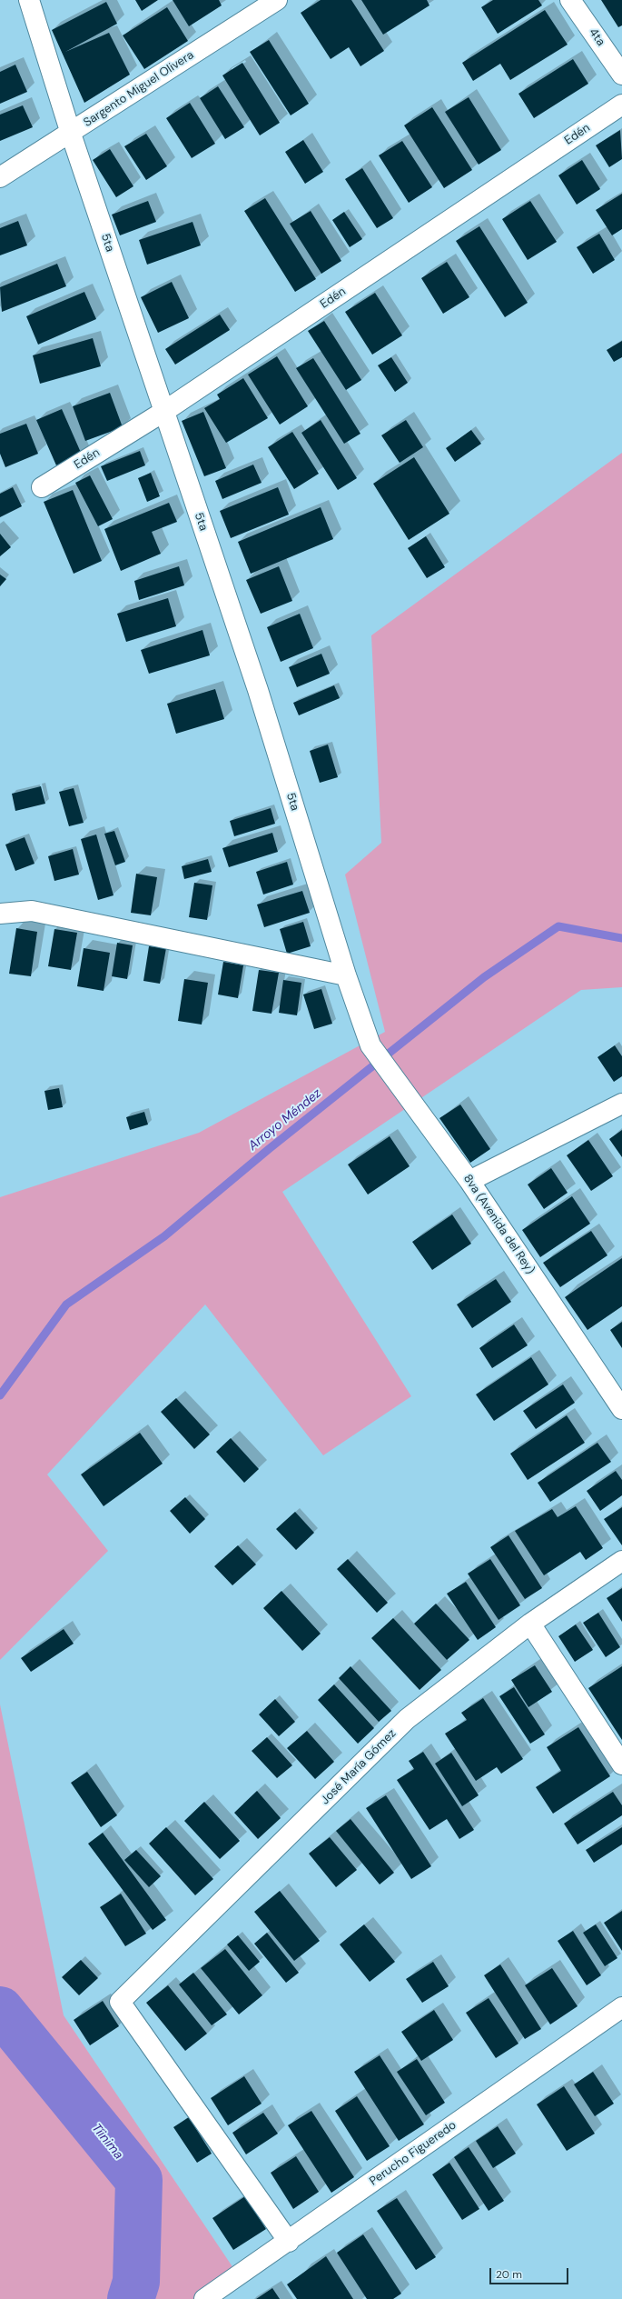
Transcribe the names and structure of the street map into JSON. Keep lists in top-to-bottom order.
{
  "streets": {
    "street": [
      "4ta",
      "Sargento Miguel Olivera",
      "Edén",
      "5ta",
      "8va (Avenida del Rey)",
      "José María Gómez",
      "Perucho Figueredo"
    ]
  },
  "crossings": [
    ["Sargento Miguel Olivera", "5ta"],
    ["Edén", "5ta"],
    ["5ta", "8va (Avenida del Rey)"],
    ["José María Gómez", "Perucho Figueredo"]
  ],
  "water": ["Arroyo Méndez", "Tíinima"],
  "scale_bar": "20 m"
}
